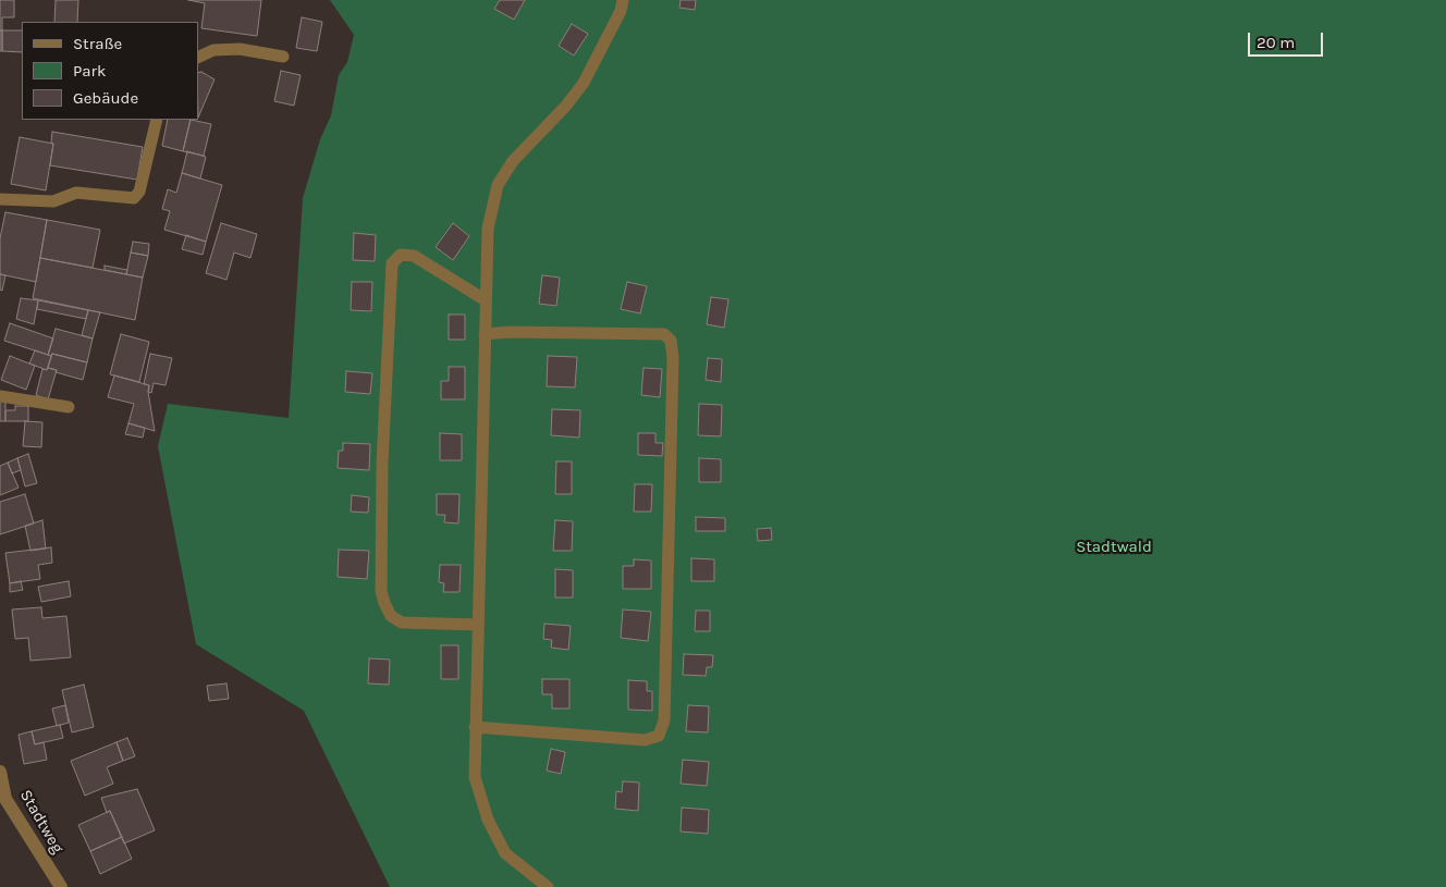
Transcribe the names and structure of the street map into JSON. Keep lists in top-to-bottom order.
{
  "streets": {
    "street": ["Stadtweg"]
  },
  "parks": ["Stadtwald"],
  "legend": ["Straße", "Park", "Gebäude"],
  "scale_bar": "20 m"
}
